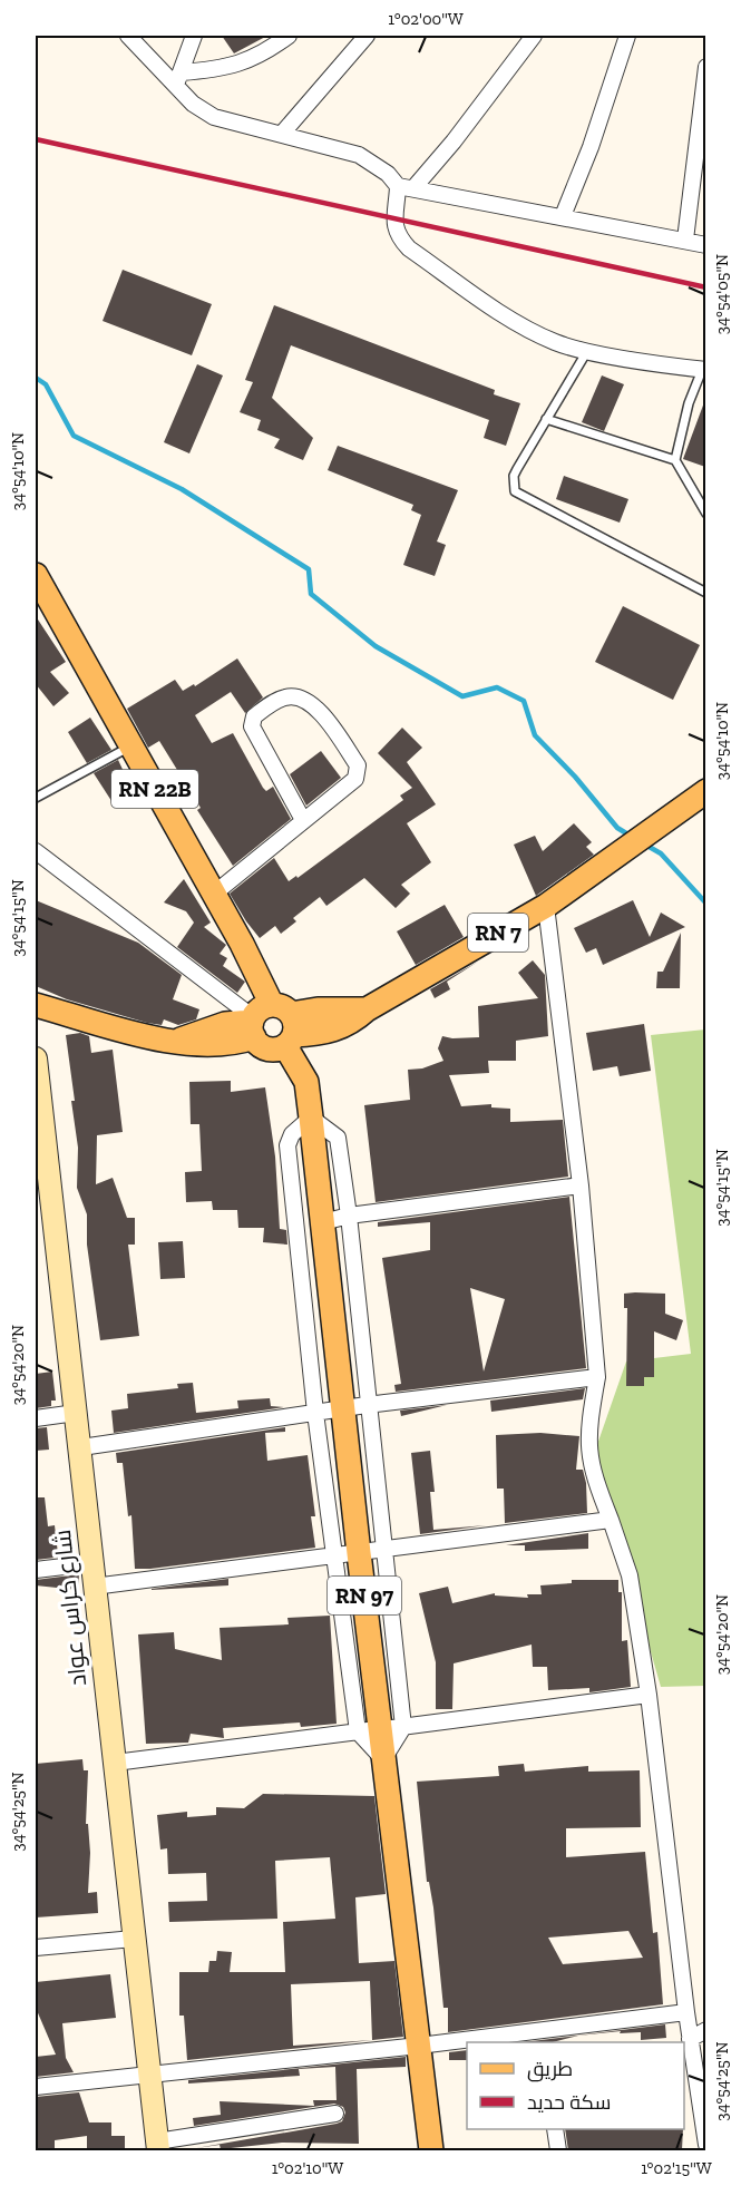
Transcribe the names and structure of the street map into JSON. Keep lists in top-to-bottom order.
{
  "streets": {
    "main road": ["RN 22B", "RN 7", "RN 97"],
    "street": ["شارع كراس عواد"]
  },
  "crossings": [
    ["RN 22B", "RN 7"],
    ["RN 22B", "RN 97"],
    ["RN 7", "RN 97"]
  ],
  "legend": ["طريق", "سكة حديد"],
  "coordinates": [
    "1°02'00\"W",
    "34°54'05\"N",
    "34°54'10\"N",
    "34°54'15\"N",
    "34°54'20\"N",
    "34°54'25\"N",
    "1°02'10\"W",
    "1°02'15\"W"
  ]
}
